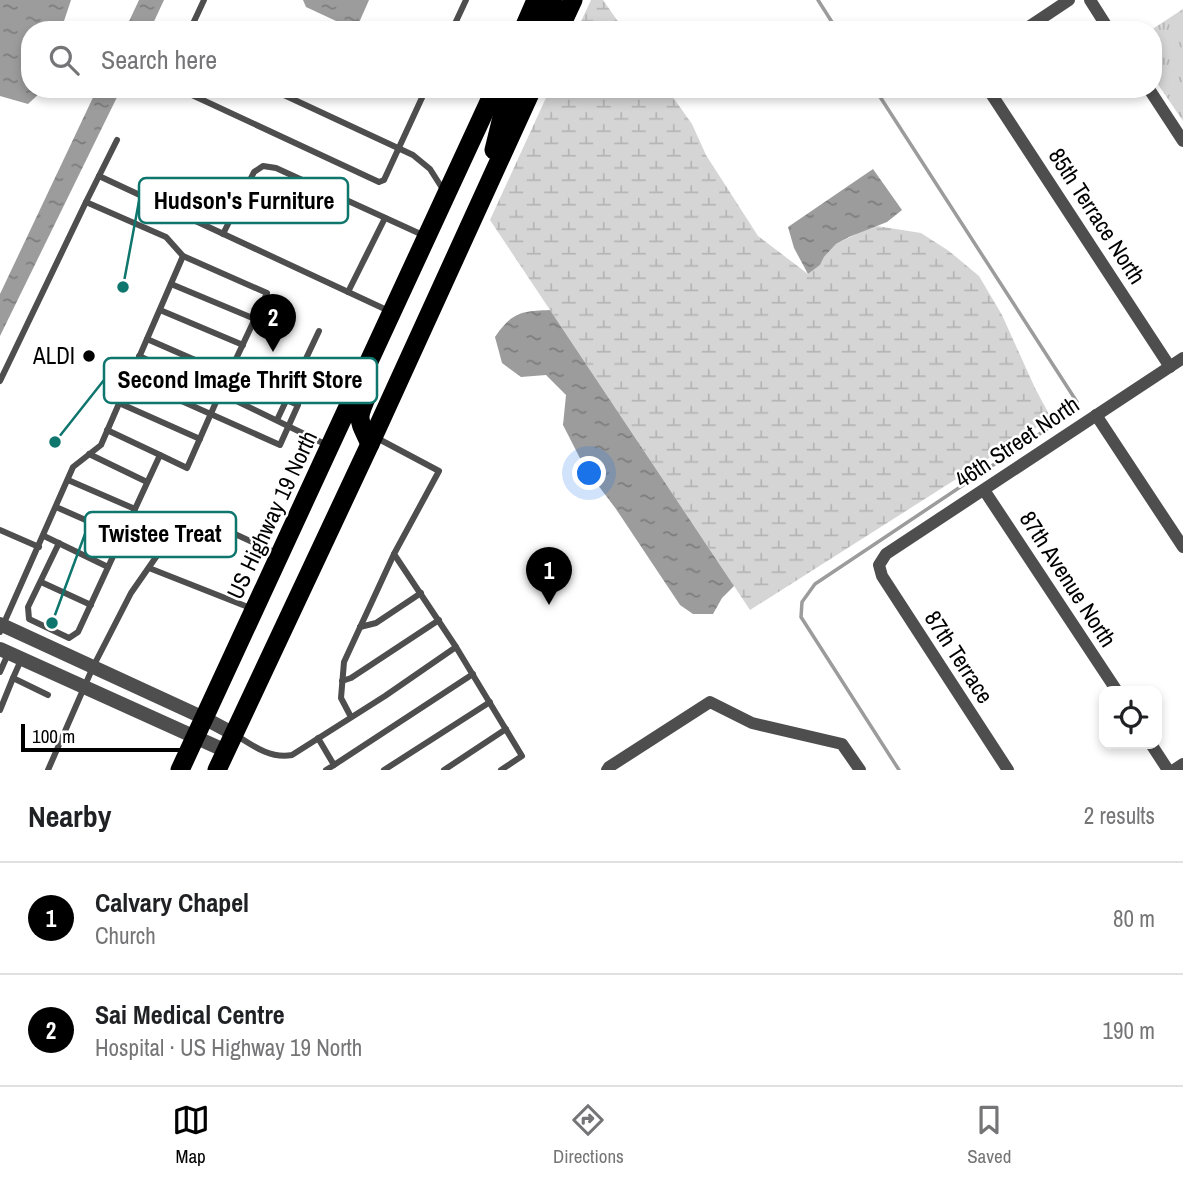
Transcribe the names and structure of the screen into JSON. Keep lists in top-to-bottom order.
{
  "streets": {
    "highway": ["US Highway 19 North"],
    "street": [
      "85th Terrace North",
      "46th Street North",
      "87th Avenue North",
      "87th Terrace"
    ]
  },
  "crossings": [
    ["85th Terrace North", "46th Street North"],
    ["46th Street North", "87th Avenue North"],
    ["46th Street North", "87th Terrace"]
  ],
  "places": [
    "Hudson's Furniture",
    "ALDI",
    "Second Image Thrift Store",
    "Twistee Treat"
  ],
  "scale_bar": "100 m",
  "page": {
    "search": "Search here",
    "pins": ["2", "1"],
    "scale": "100 m",
    "heading": ["Nearby", "2 results"],
    "list": [
      {
        "mark": "1",
        "name": "Calvary Chapel",
        "note": "Church",
        "value": "80 m"
      },
      {
        "mark": "2",
        "name": "Sai Medical Centre",
        "note": "Hospital · US Highway 19 North",
        "value": "190 m"
      }
    ],
    "nav": ["Map", "Directions", "Saved"]
  }
}
